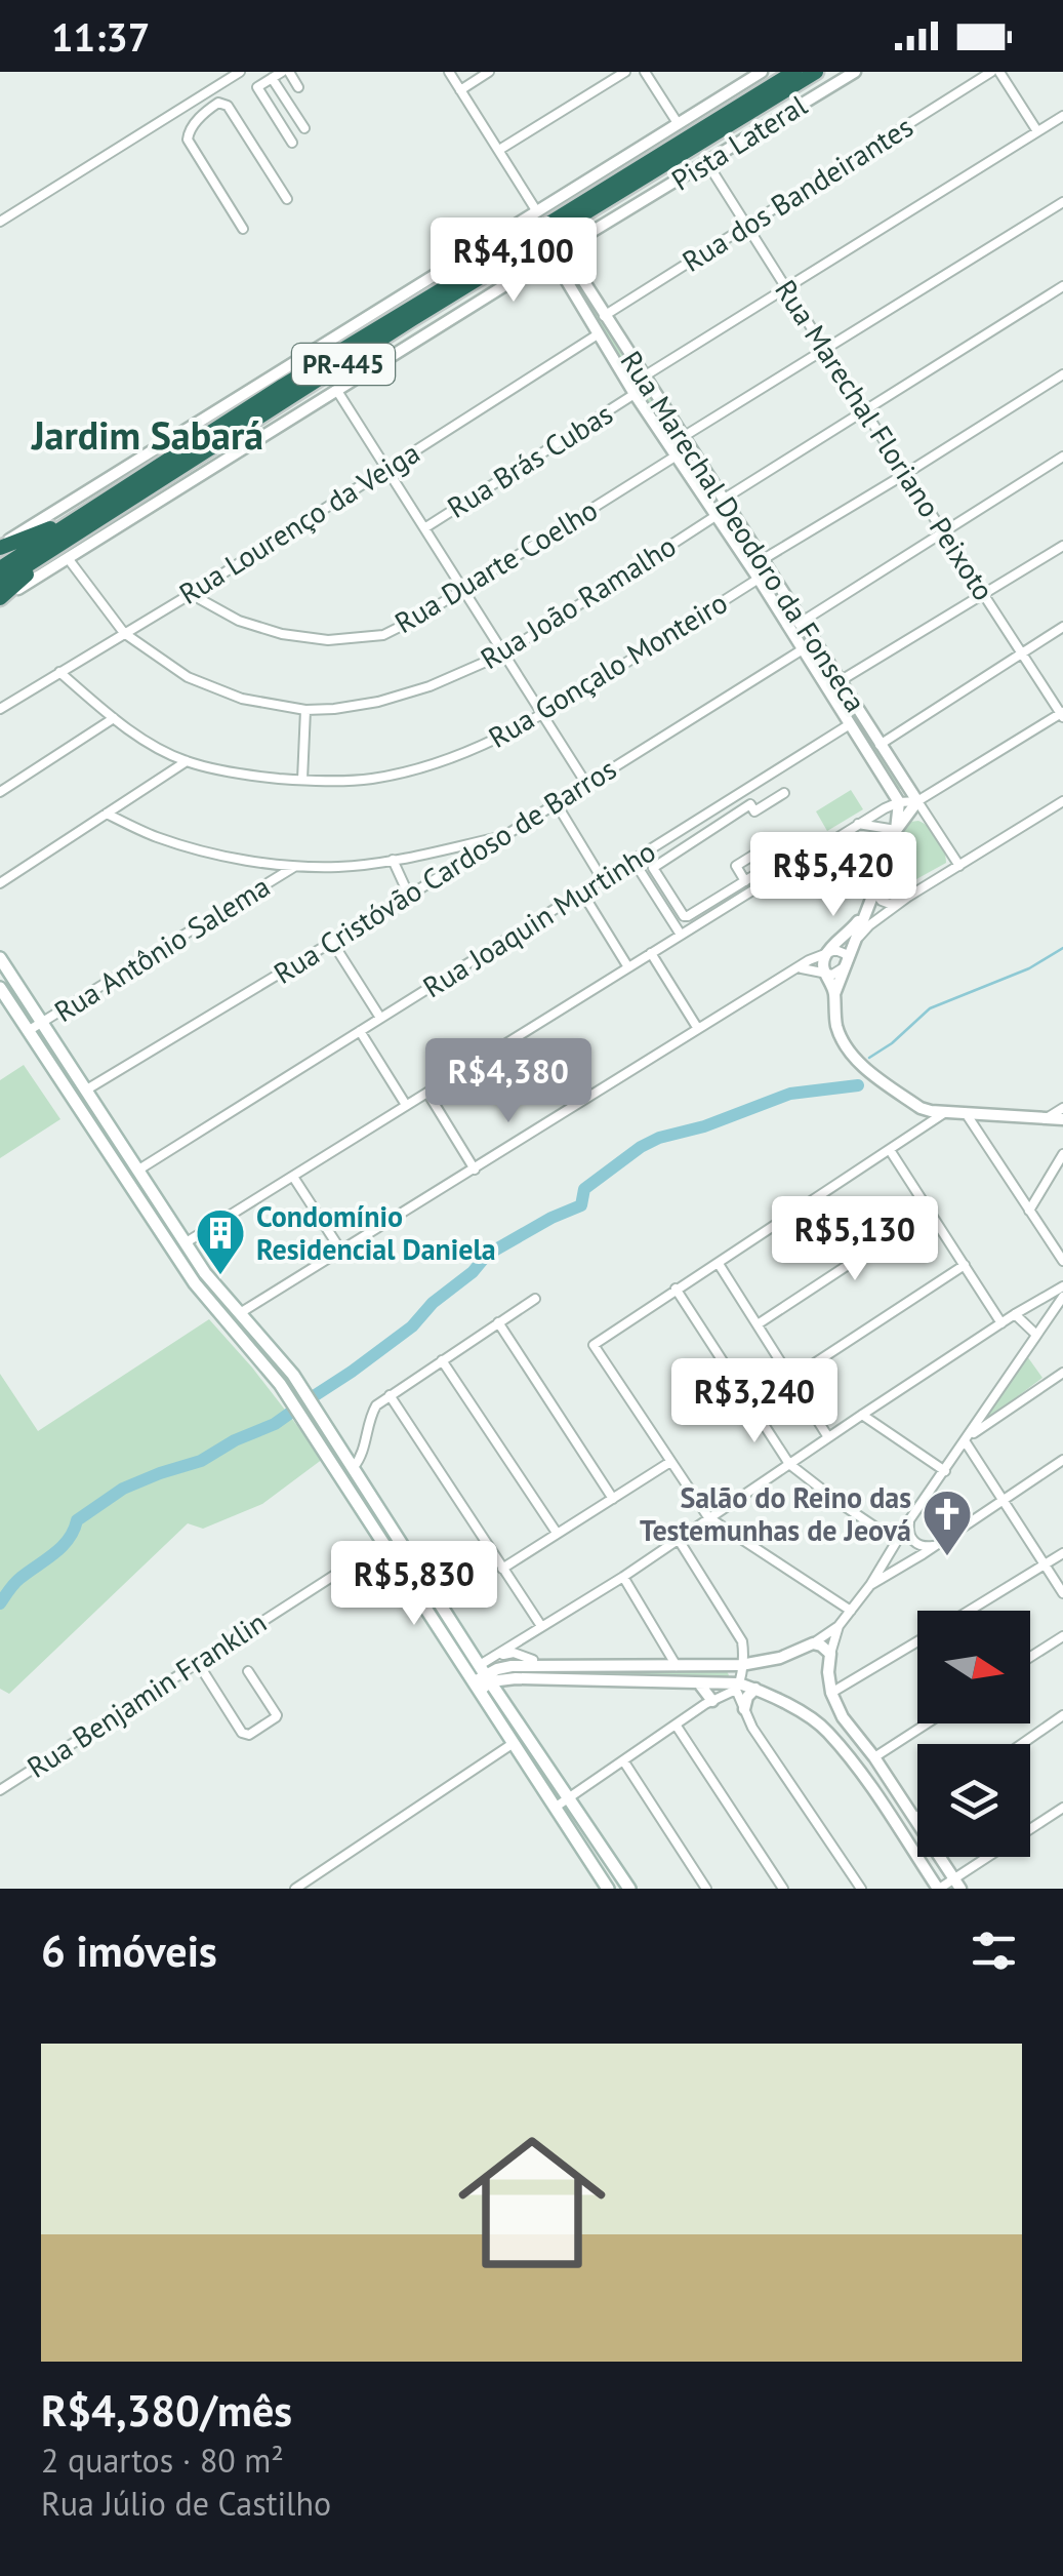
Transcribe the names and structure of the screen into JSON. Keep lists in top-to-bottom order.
{
  "streets": {
    "highway": ["PR-445"],
    "street": [
      "Pista Lateral",
      "Rua dos Bandeirantes",
      "Rua Marechal Floriano Peixoto",
      "Rua Brás Cubas",
      "Rua Lourenço da Veiga",
      "Rua Marechal Deodoro da Fonseca",
      "Rua Duarte Coelho",
      "Rua João Ramalho",
      "Rua Gonçalo Monteiro",
      "Rua Cristóvão Cardoso de Barros",
      "Rua Joaquin Murtinho",
      "Rua Antônio Salema",
      "Rua Benjamin Franklin"
    ]
  },
  "crossings": [
    ["Pista Lateral", "PR-445"],
    ["Pista Lateral", "Rua Marechal Floriano Peixoto"],
    ["Pista Lateral", "Rua Marechal Deodoro da Fonseca"],
    ["Pista Lateral", "Rua João Ramalho"],
    ["Rua dos Bandeirantes", "Rua Marechal Floriano Peixoto"],
    ["Rua dos Bandeirantes", "Rua Marechal Deodoro da Fonseca"],
    ["PR-445", "Rua João Ramalho"],
    ["Rua Lourenço da Veiga", "Rua Duarte Coelho"],
    ["Rua Lourenço da Veiga", "Rua João Ramalho"],
    ["Rua Lourenço da Veiga", "Rua Gonçalo Monteiro"]
  ],
  "districts": ["Jardim Sabará"],
  "places": {
    "building": ["Condomínio Residencial Daniela"],
    "church": ["Salão do Reino das Testemunhas de Jeová"]
  },
  "north": "right",
  "page": {
    "status": "11:37",
    "price": [
      "R$4,100",
      "R$5,420",
      "R$4,380",
      "R$5,130",
      "R$3,240",
      "R$5,830"
    ],
    "heading": "6 imóveis",
    "list": [
      {
        "name": "R$4,380/mês",
        "note": "2 quartos · 80 m² · Rua Júlio de Castilho"
      }
    ]
  }
}
